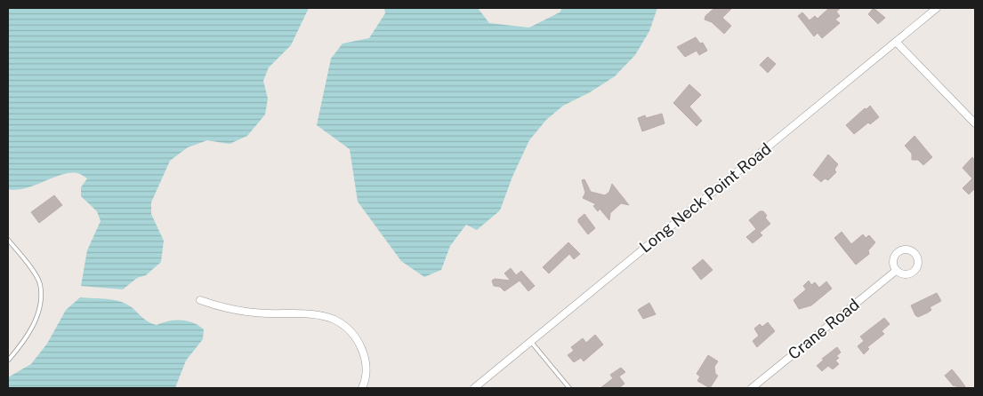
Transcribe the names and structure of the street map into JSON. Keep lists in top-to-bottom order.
{
  "streets": {
    "street": ["Long Neck Point Road", "Crane Road"]
  }
}
